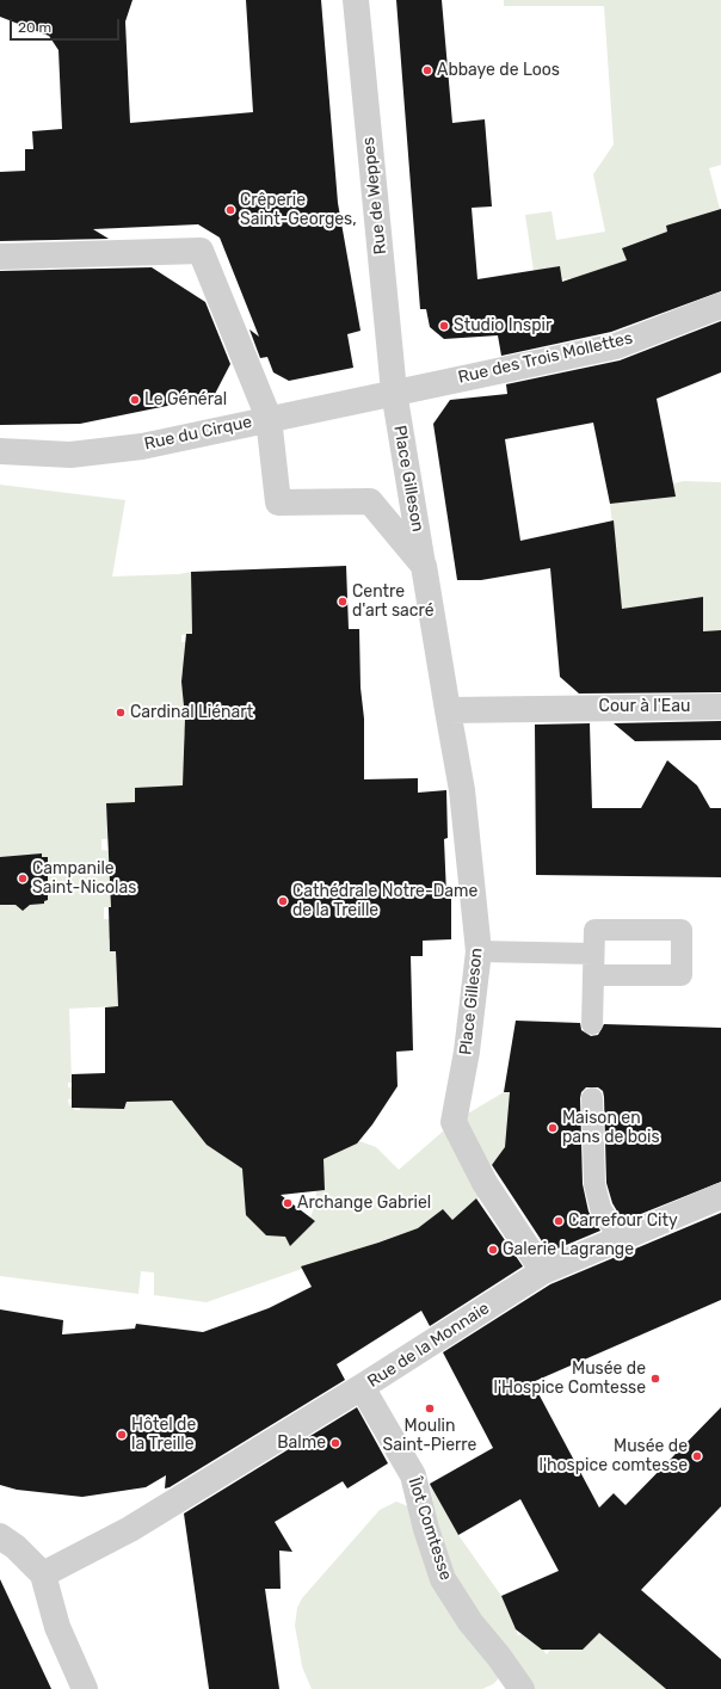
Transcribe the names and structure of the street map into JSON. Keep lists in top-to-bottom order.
{
  "streets": {
    "street": [
      "Rue de Weppes",
      "Rue des Trois Mollettes",
      "Rue du Cirque",
      "Place Gilleson",
      "Cour à l'Eau",
      "Rue de la Monnaie",
      "Îlot Comtesse"
    ]
  },
  "crossings": [
    ["Rue de Weppes", "Rue des Trois Mollettes"],
    ["Rue de Weppes", "Rue du Cirque"],
    ["Rue de Weppes", "Place Gilleson"],
    ["Rue des Trois Mollettes", "Rue du Cirque"],
    ["Rue des Trois Mollettes", "Place Gilleson"],
    ["Rue du Cirque", "Place Gilleson"],
    ["Place Gilleson", "Cour à l'Eau"],
    ["Place Gilleson", "Rue de la Monnaie"],
    ["Rue de la Monnaie", "Îlot Comtesse"]
  ],
  "places": [
    "Abbaye de Loos",
    "Crêperie Saint-Georges,",
    "Studio Inspir",
    "Le Général",
    "Centre d'art sacré",
    "Cardinal Liénart",
    "Campanile Saint-Nicolas",
    "Cathédrale Notre-Dame de la Treille",
    "Maison en pans de bois",
    "Archange Gabriel",
    "Carrefour City",
    "Galerie Lagrange",
    "Musée de l'Hospice Comtesse",
    "Moulin Saint-Pierre",
    "Hôtel de la Treille",
    "Balme",
    "Musée de l'hospice comtesse"
  ],
  "scale_bar": "20 m"
}
